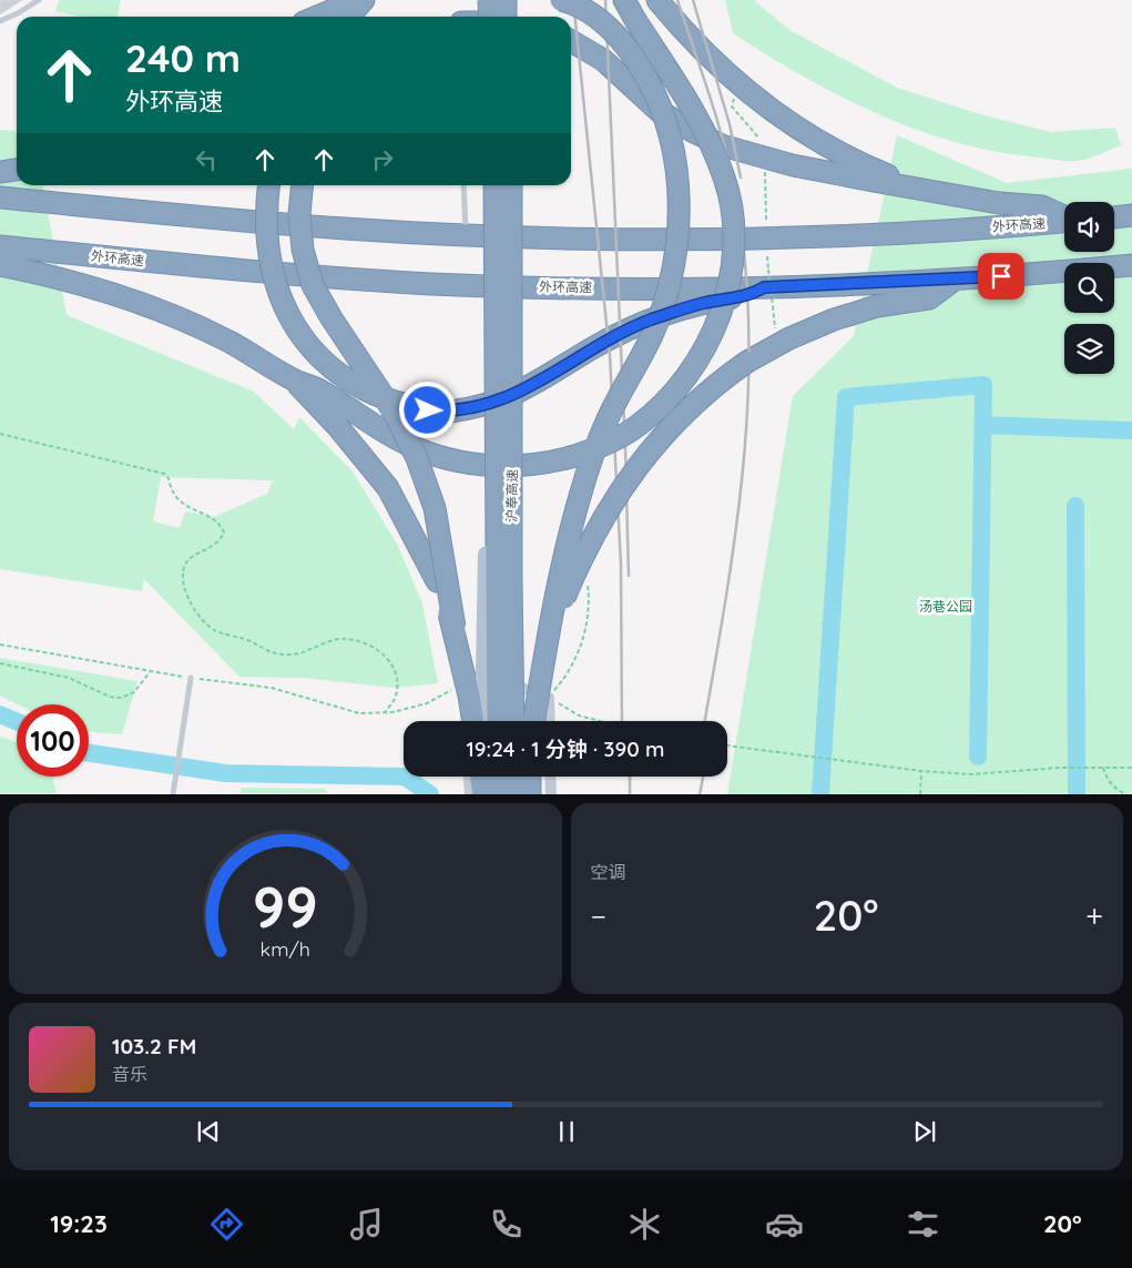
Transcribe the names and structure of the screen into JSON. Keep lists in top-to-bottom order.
{
  "streets": {
    "highway": ["外环高速", "沪奉高速"]
  },
  "parks": ["汤巷公园"],
  "page": {
    "turn": ["240 m", "外环高速"],
    "limit": "100",
    "trip": "19:24 · 1 分钟 · 390 m",
    "tile": "空调",
    "heat": ["−", "20°", "+"],
    "song": ["103.2 FM", "音乐"],
    "tabs": ["19:23", "20°"],
    "gauge": ["99", "km/h"]
  }
}
